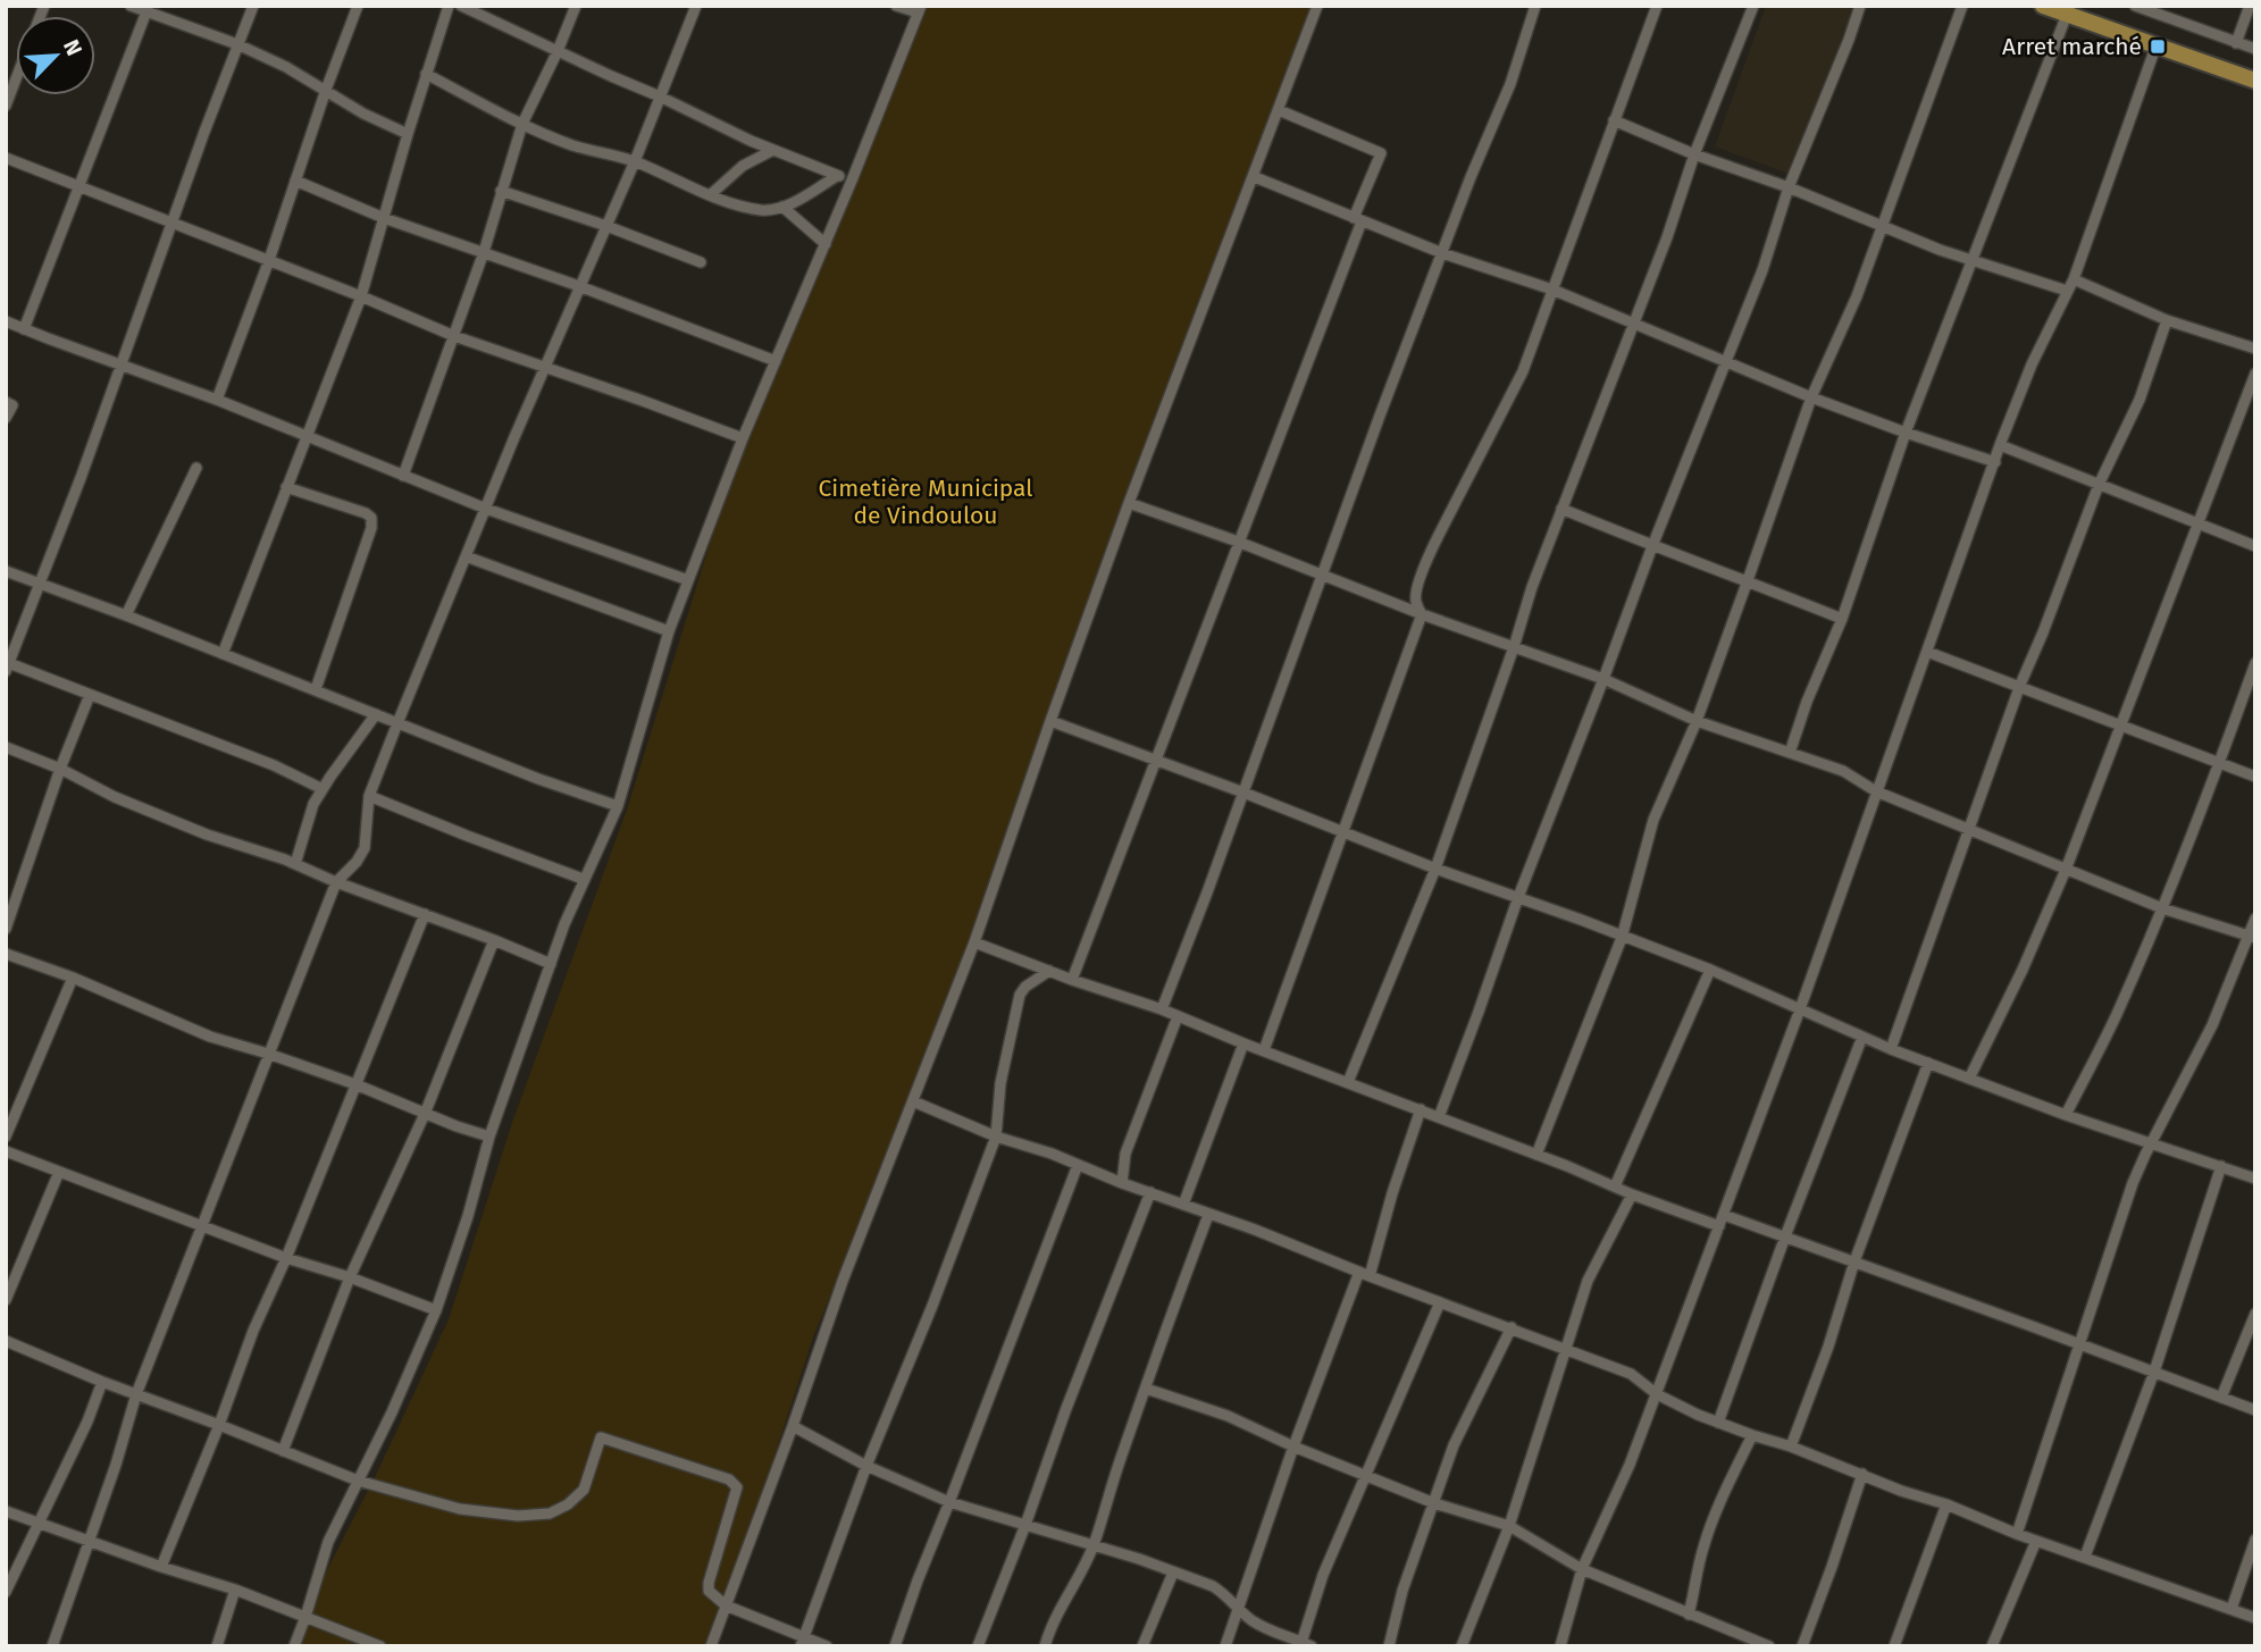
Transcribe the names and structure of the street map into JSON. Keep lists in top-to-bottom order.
{
  "parks": ["Cimetière Municipal de Vindoulou"],
  "places": {
    "transit": ["Arret marché"]
  },
  "north": "top right"
}
